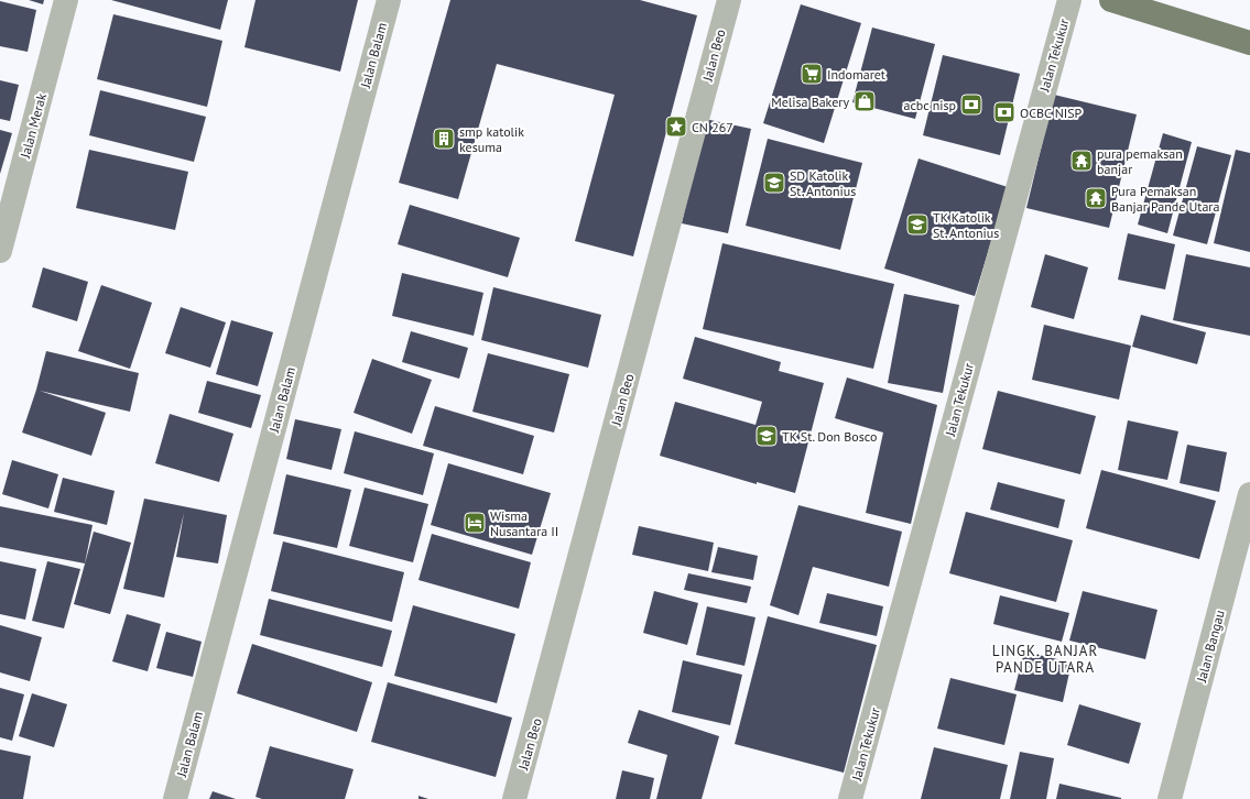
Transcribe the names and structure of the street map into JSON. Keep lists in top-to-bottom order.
{
  "streets": {
    "street": [
      "Jalan Balam",
      "Jalan Beo",
      "Jalan Tekukur",
      "Jalan Merak",
      "Jalan Bangau"
    ]
  },
  "districts": ["LINGK. BANJAR PANDE UTARA"],
  "places": {
    "supermarket": ["Indomaret"],
    "shop": ["Melisa Bakery"],
    "bank": ["acbc nisp", "OCBC NISP"],
    "place": ["CN 267"],
    "building": ["smp katolik kesuma"],
    "temple": ["pura pemaksan banjar", "Pura Pemaksan Banjar Pande Utara"],
    "school or university": ["SD Katolik St. Antonius", "TK Katolik St. Antonius", "TK St. Don Bosco"],
    "hotel": ["Wisma Nusantara II"]
  }
}
